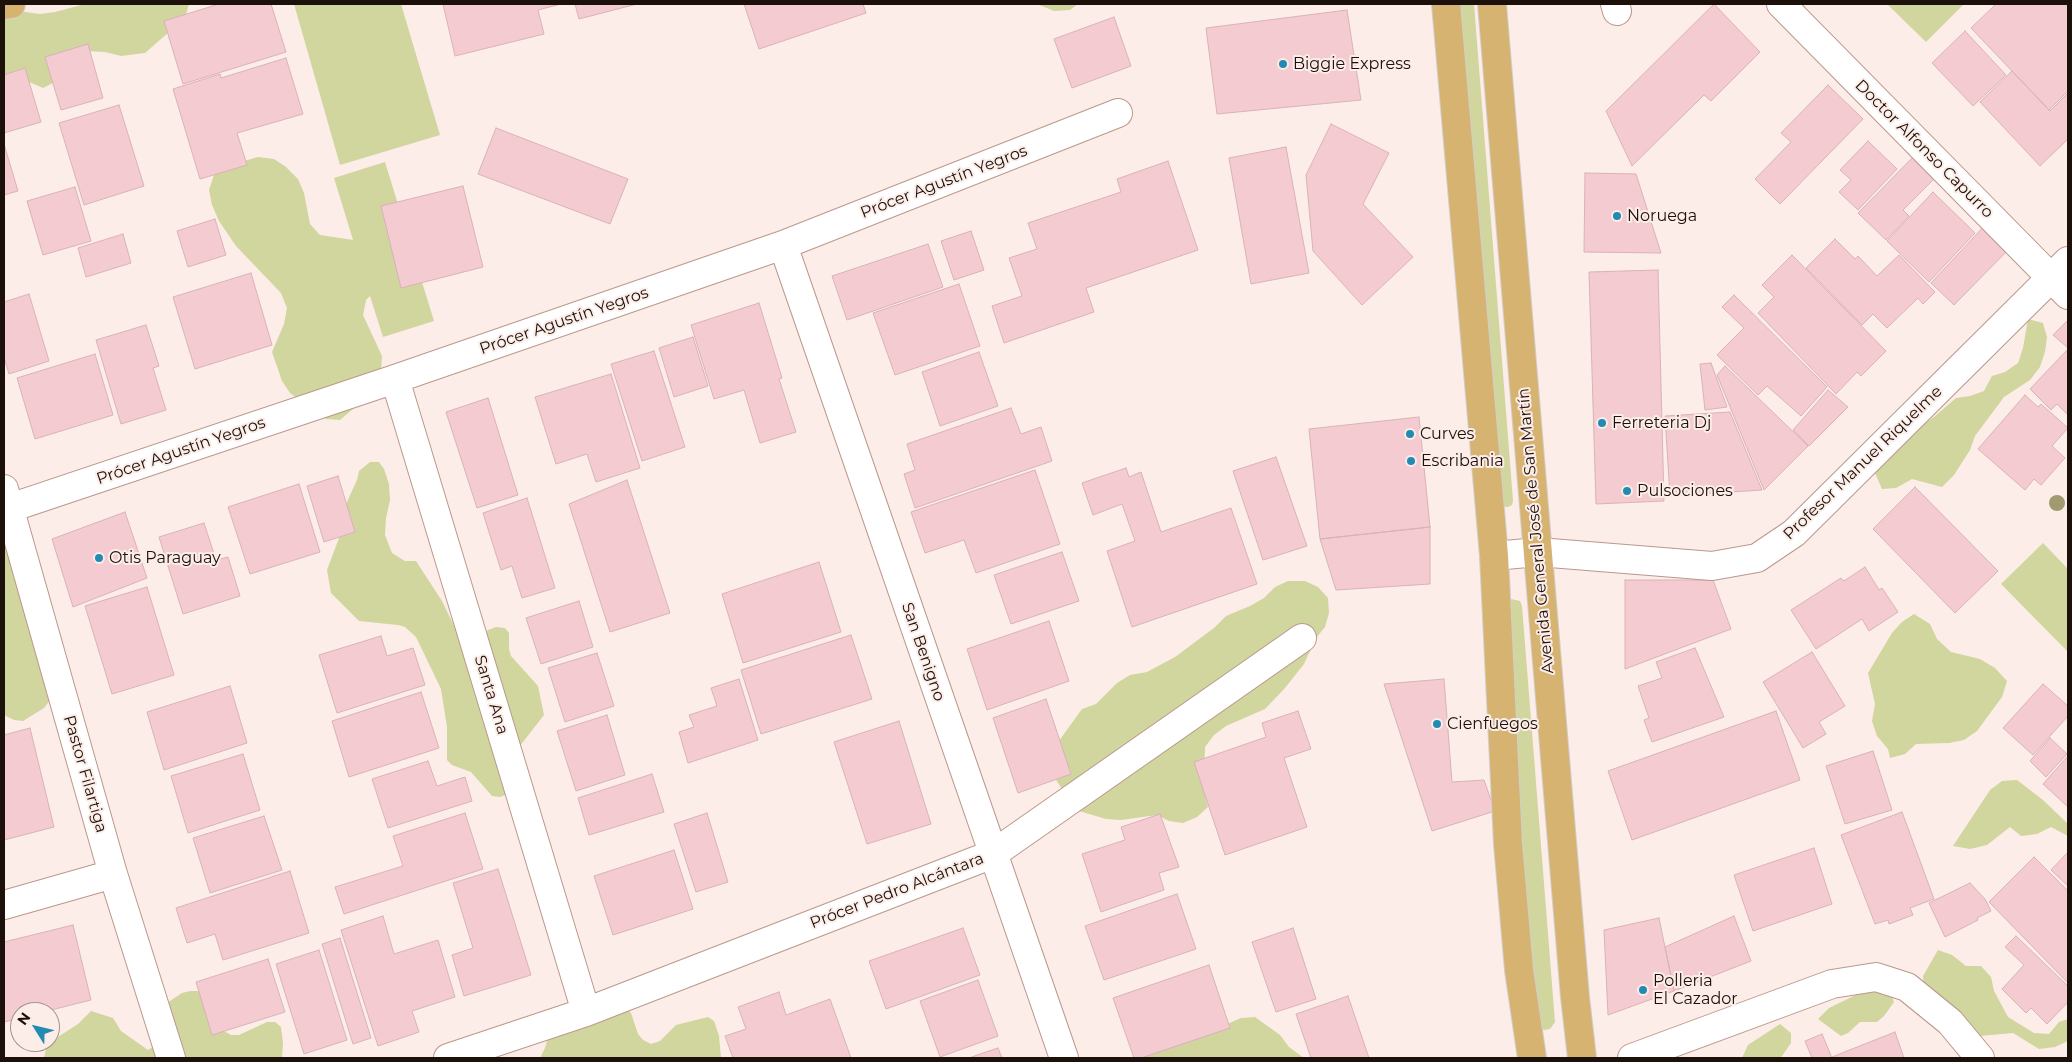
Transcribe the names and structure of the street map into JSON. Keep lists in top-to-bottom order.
{
  "streets": {
    "main road": ["Avenida General José de San Martín"],
    "street": [
      "Doctor Alfonso Capurro",
      "Prócer Agustín Yegros",
      "Profesor Manuel Riquelme",
      "San Benigno",
      "Santa Ana",
      "Pastor Filartiga",
      "Prócer Pedro Alcántara"
    ]
  },
  "crossings": [
    ["Doctor Alfonso Capurro", "Profesor Manuel Riquelme"],
    ["Prócer Agustín Yegros", "San Benigno"],
    ["Prócer Agustín Yegros", "Santa Ana"],
    ["Prócer Agustín Yegros", "Pastor Filartiga"],
    ["Profesor Manuel Riquelme", "Avenida General José de San Martín"],
    ["San Benigno", "Prócer Pedro Alcántara"],
    ["Santa Ana", "Prócer Pedro Alcántara"]
  ],
  "places": [
    "Biggie Express",
    "Noruega",
    "Ferreteria Dj",
    "Curves",
    "Escribania",
    "Pulsociones",
    "Otis Paraguay",
    "Cienfuegos",
    "Polleria El Cazador"
  ],
  "north": "top left"
}
